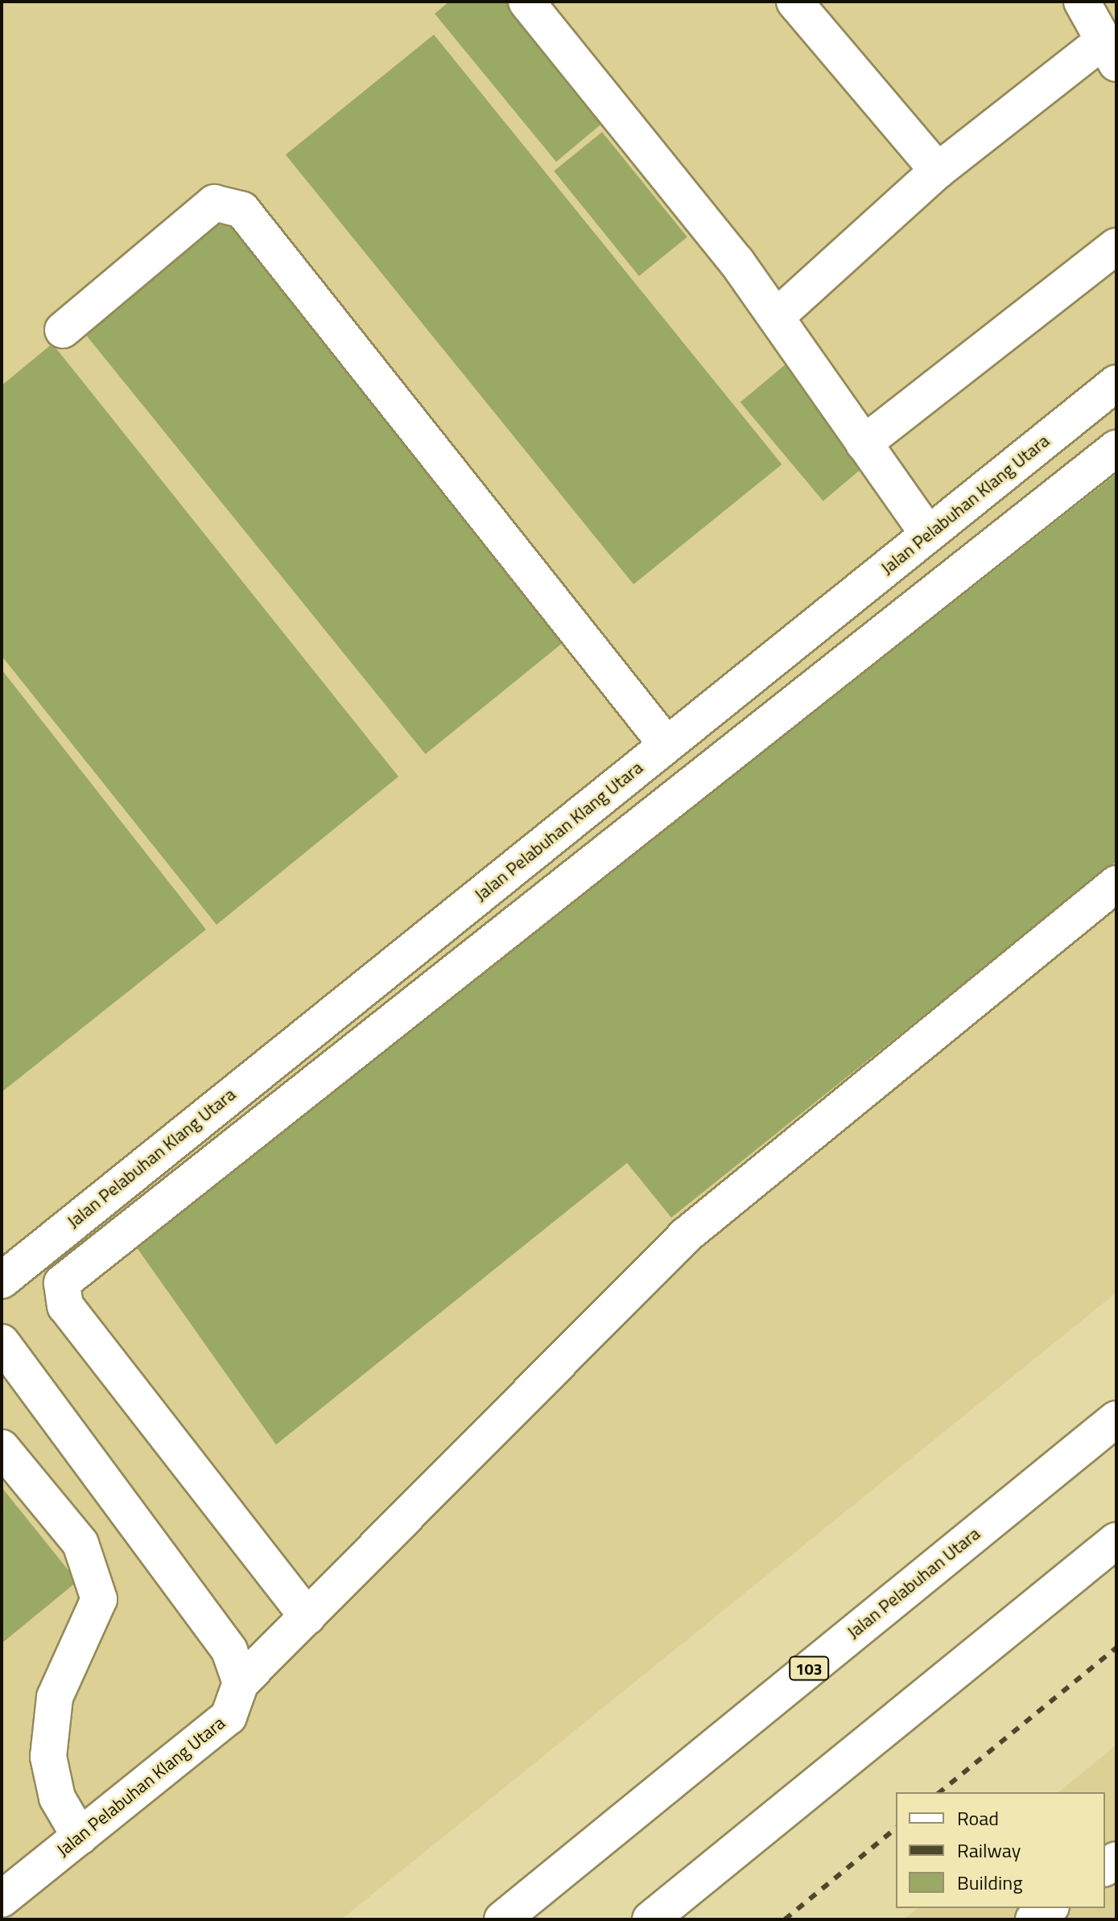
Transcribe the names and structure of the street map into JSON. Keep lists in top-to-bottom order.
{
  "streets": {
    "street": ["Jalan Pelabuhan Klang Utara", "Jalan Pelabuhan Utara", "103"]
  },
  "legend": ["Road", "Railway", "Building"]
}
